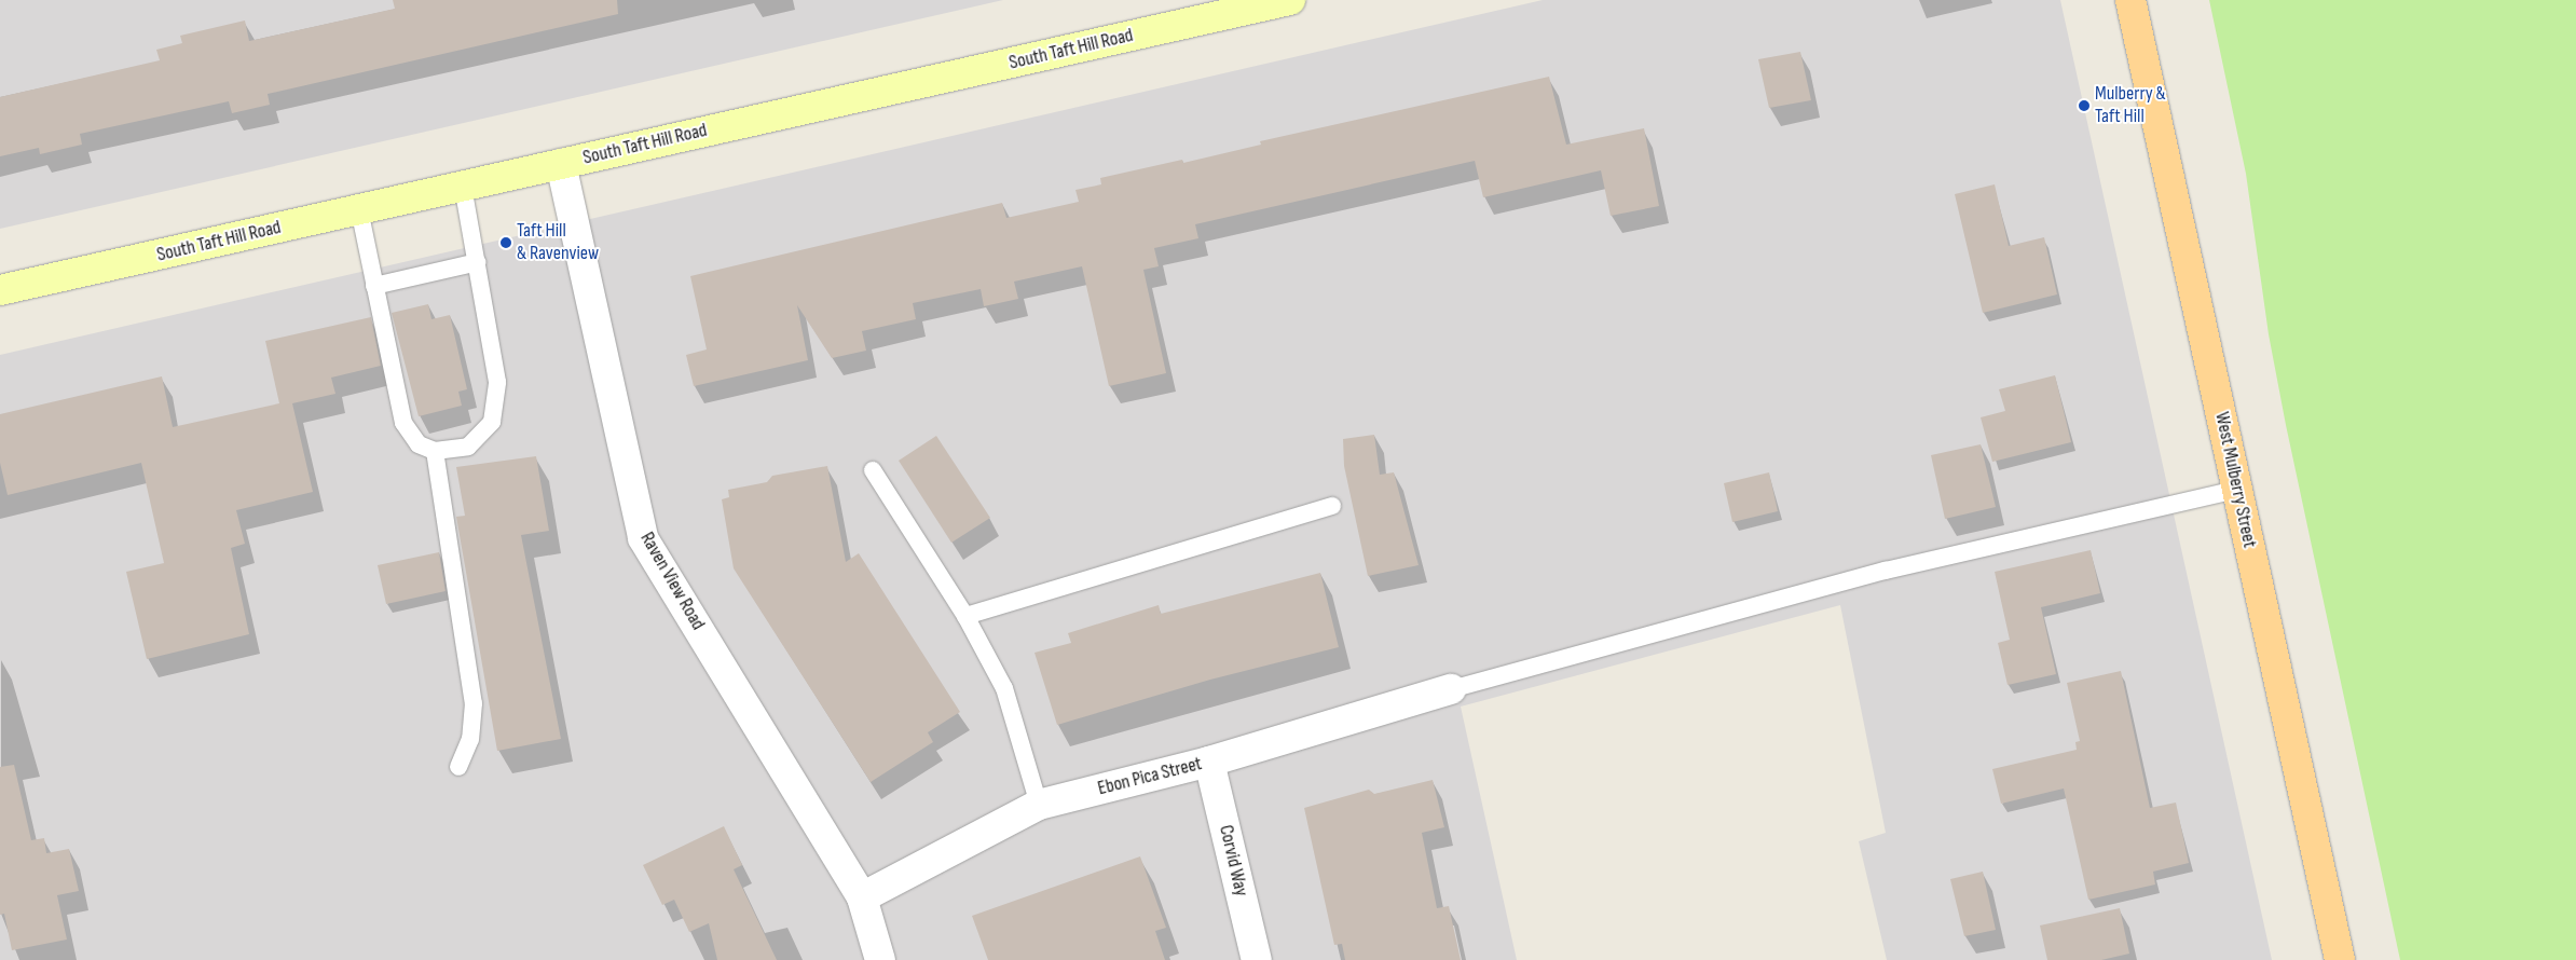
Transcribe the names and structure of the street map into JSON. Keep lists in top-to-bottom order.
{
  "streets": {
    "main road": ["South Taft Hill Road", "West Mulberry Street"],
    "street": ["Raven View Road", "Ebon Pica Street", "Corvid Way"]
  },
  "crossings": [
    ["South Taft Hill Road", "Raven View Road"],
    ["Raven View Road", "Ebon Pica Street"],
    ["Ebon Pica Street", "Corvid Way"]
  ],
  "places": ["Mulberry & Taft Hill", "Taft Hill & Ravenview"]
}
